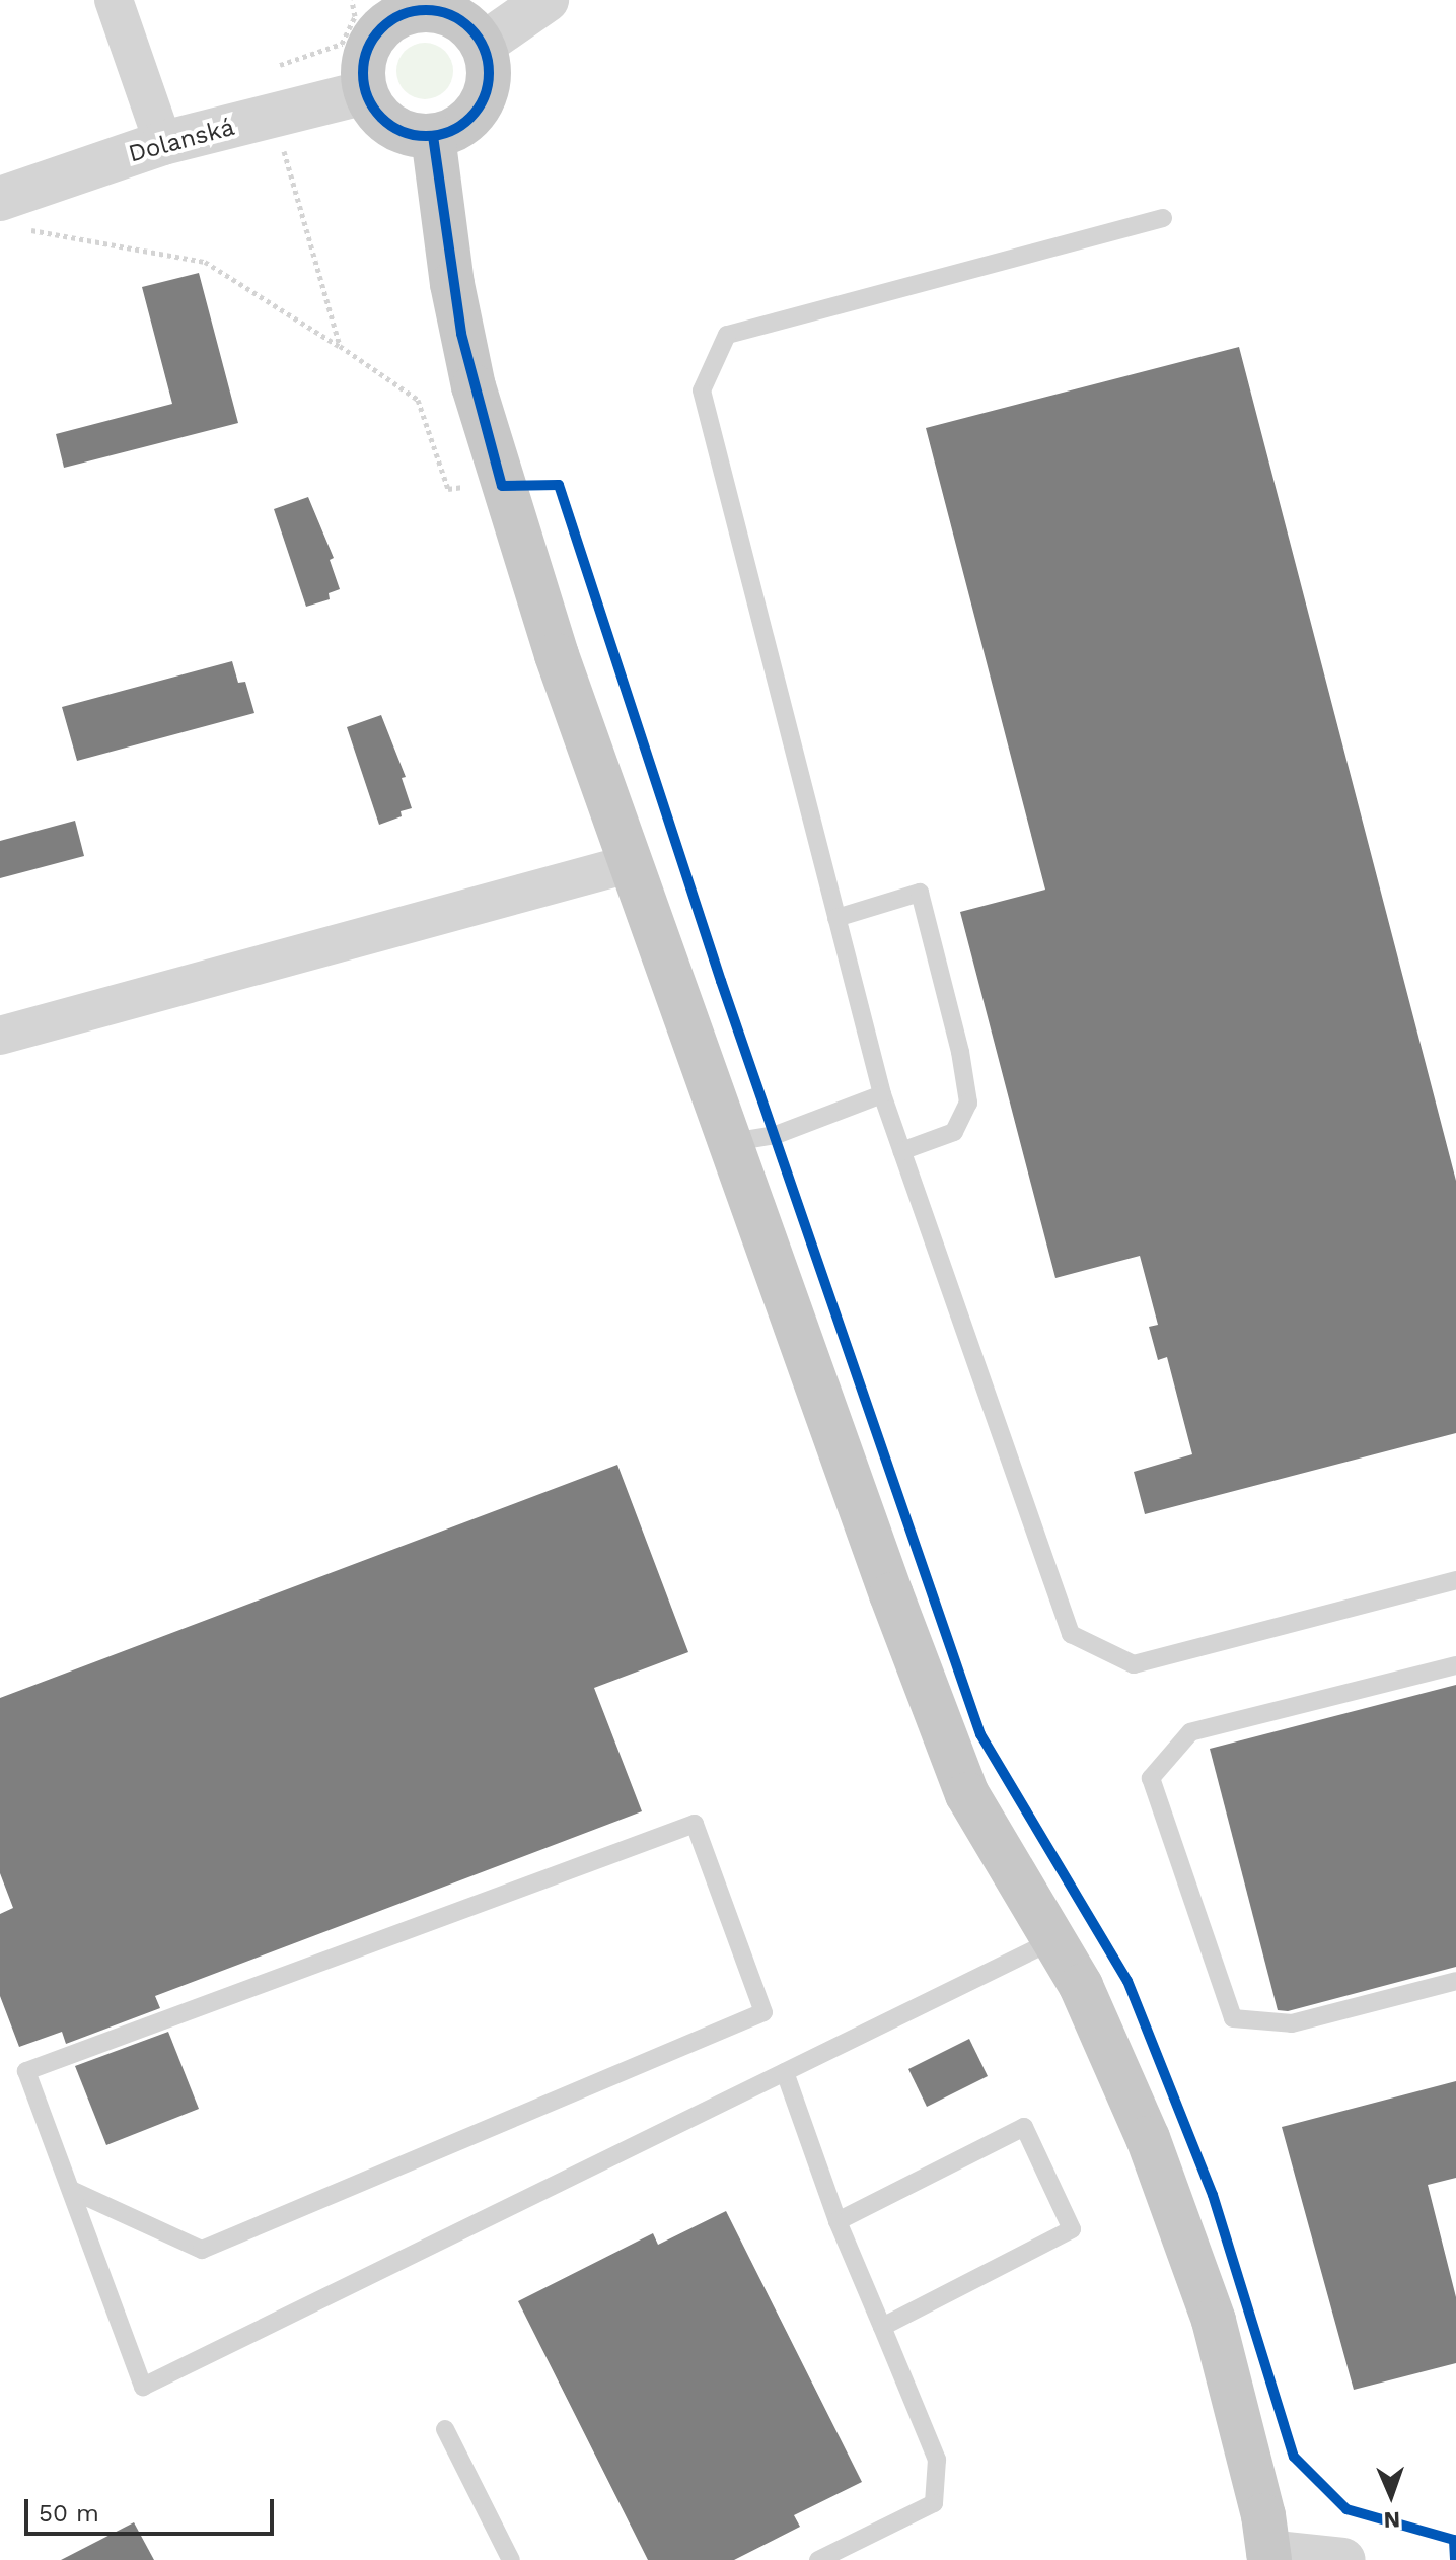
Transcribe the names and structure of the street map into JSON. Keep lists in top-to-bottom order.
{
  "streets": {
    "street": ["Dolanská"]
  },
  "scale_bar": "50 m",
  "north": "bottom"
}
